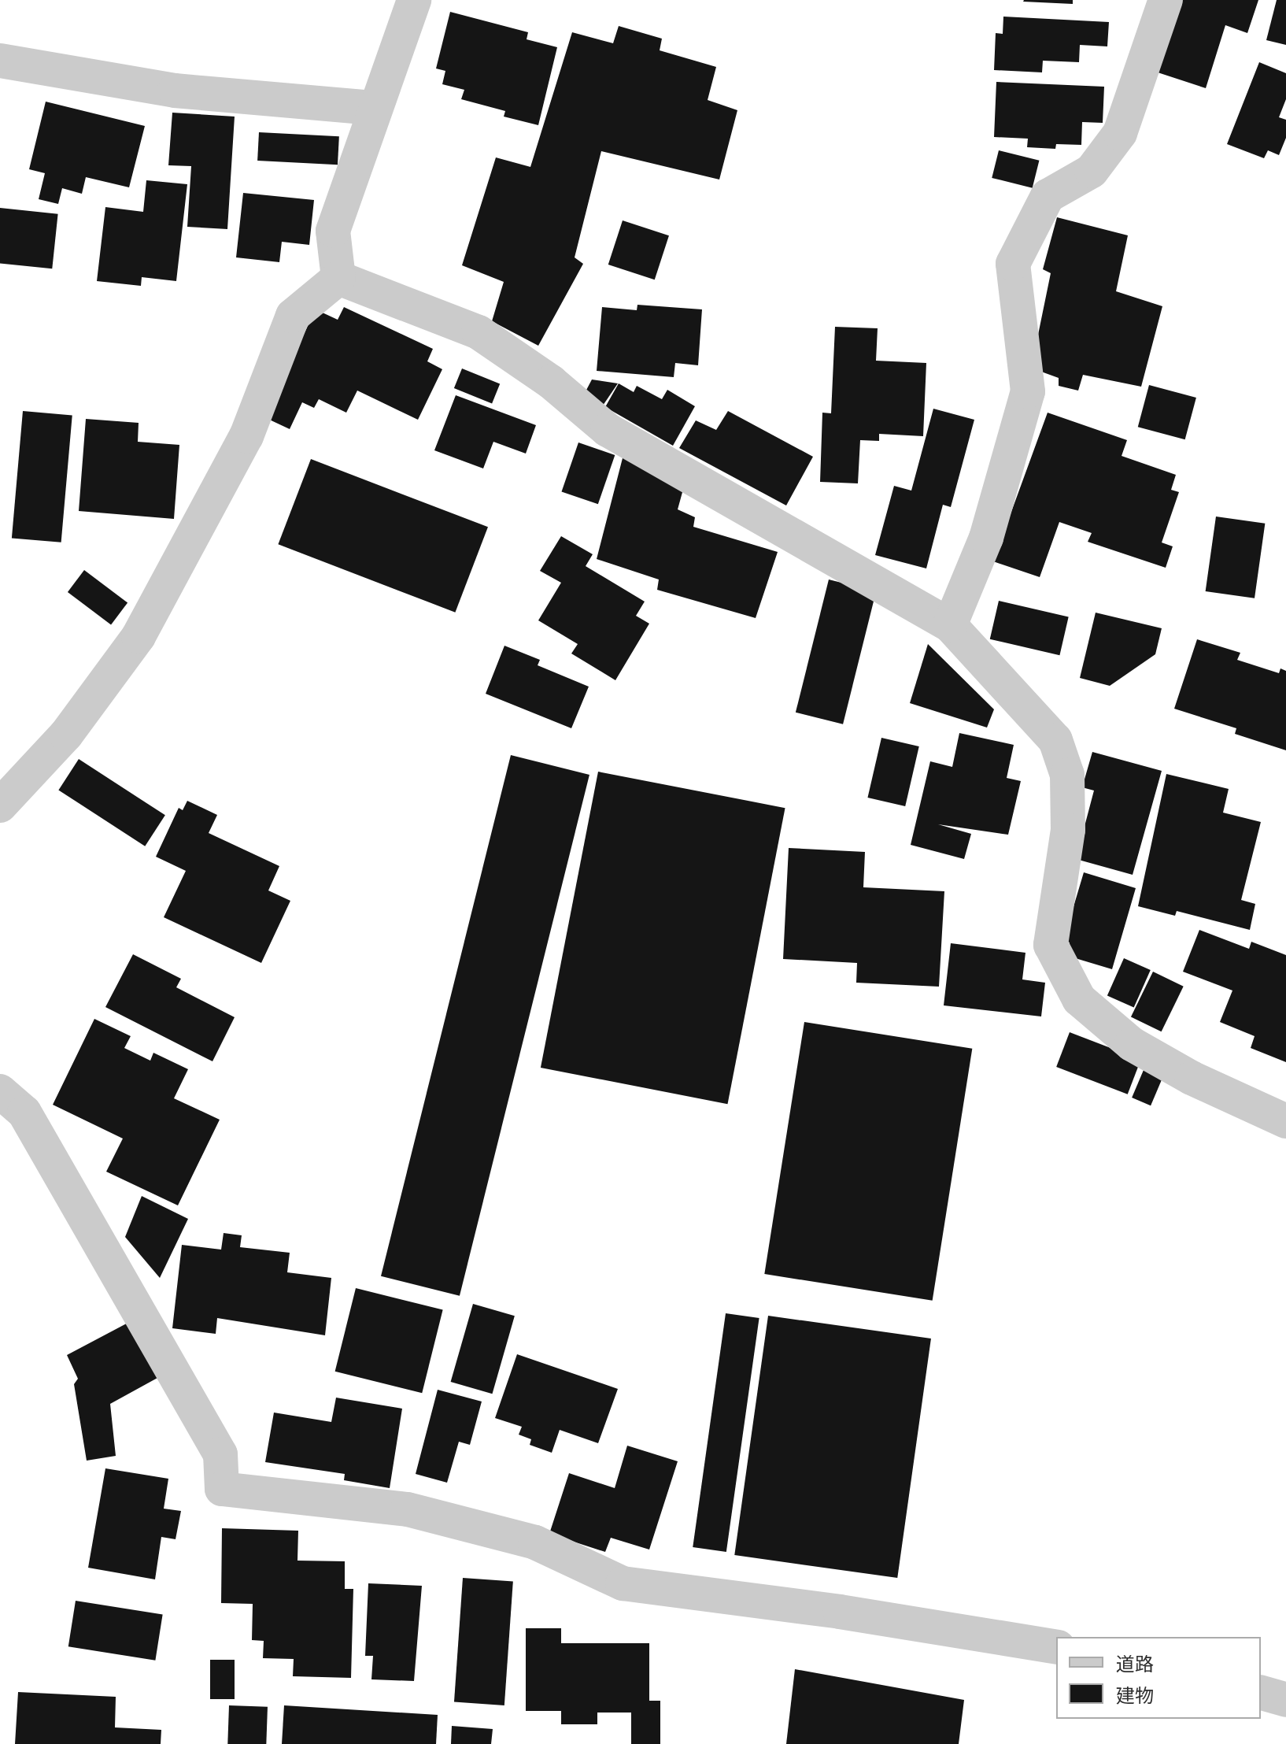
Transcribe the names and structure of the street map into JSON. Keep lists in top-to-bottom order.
{
  "legend": ["道路", "建物"]
}
